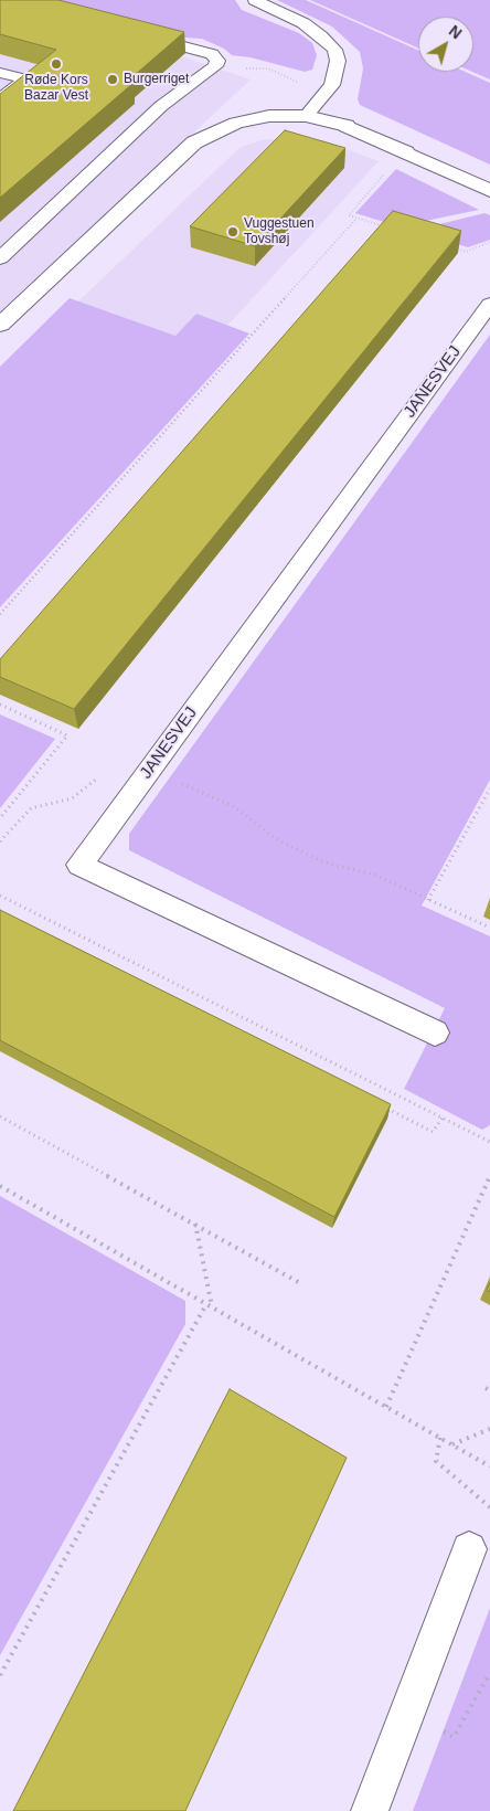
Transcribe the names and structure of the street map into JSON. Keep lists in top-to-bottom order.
{
  "streets": {
    "lane": ["JANESVEJ"]
  },
  "places": ["Røde Kors Bazar Vest", "Burgerriget", "Vuggestuen Tovshøj"],
  "north": "top right"
}
